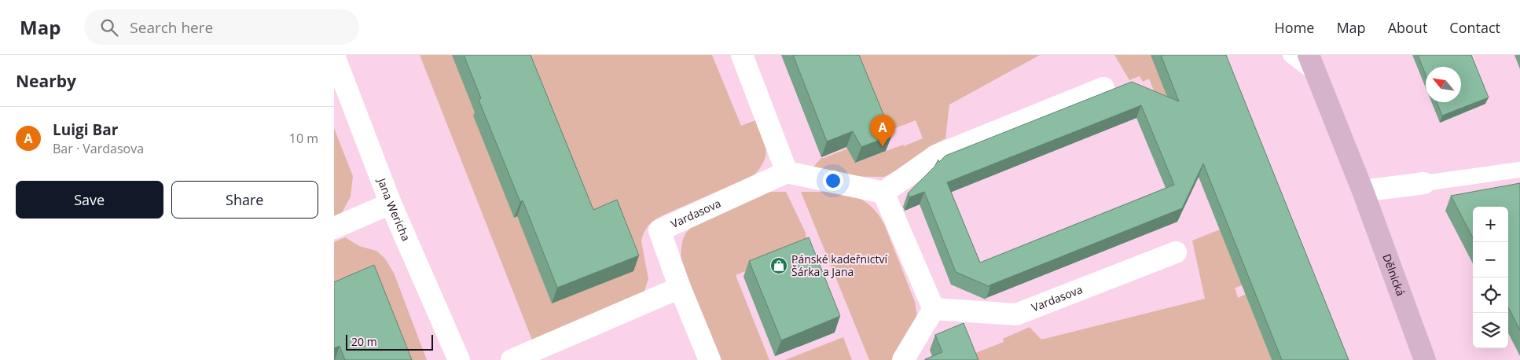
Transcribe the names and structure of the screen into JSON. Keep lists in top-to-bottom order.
{
  "streets": {
    "street": ["Jana Wericha", "Vardasova", "Dělnická"]
  },
  "places": {
    "shop": ["Pánské kadeřnictví Šárka a Jana"]
  },
  "scale_bar": "20 m",
  "north": "top left",
  "page": {
    "header": "Map",
    "search": "Search here",
    "nav": [
      "Home",
      "Map",
      "About",
      "Contact"
    ],
    "heading": "Nearby",
    "list": [
      {
        "mark": "A",
        "name": "Luigi Bar",
        "note": "Bar · Vardasova",
        "value": "10 m"
      }
    ],
    "pins": "A",
    "buttons": ["Save", "Share"],
    "map_buttons": ["+", "−"],
    "scale": "20 m"
  }
}
